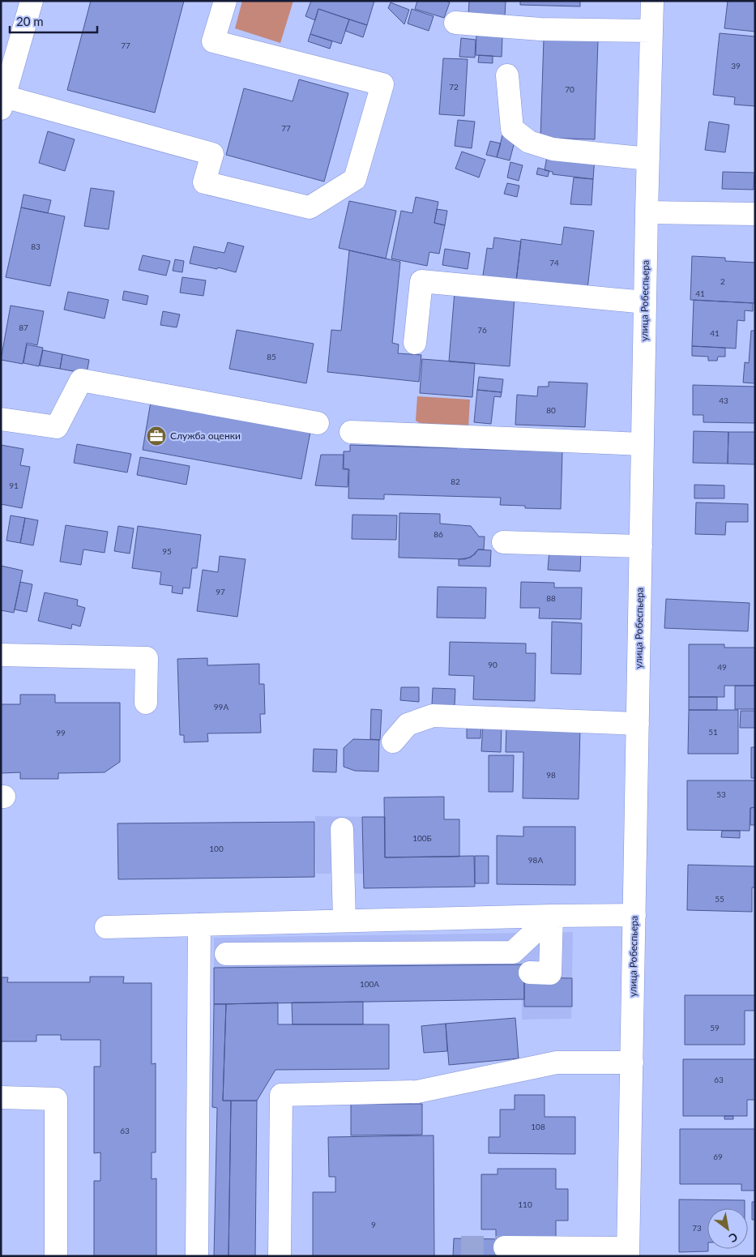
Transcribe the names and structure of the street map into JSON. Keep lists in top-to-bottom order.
{
  "streets": {
    "street": ["улица Робеспьера"]
  },
  "places": {
    "office": ["Служба оценки"]
  },
  "house_numbers": [
    "77",
    "39",
    "72",
    "70",
    "77",
    "83",
    "74",
    "2",
    "41",
    "87",
    "76",
    "41",
    "85",
    "43",
    "80",
    "82",
    "91",
    "86",
    "95",
    "97",
    "88",
    "90",
    "49",
    "99А",
    "51",
    "99",
    "98",
    "53",
    "100Б",
    "100",
    "98А",
    "55",
    "100А",
    "59",
    "63",
    "108",
    "63",
    "69",
    "110",
    "9",
    "73"
  ],
  "scale_bar": "20 m",
  "north": "bottom right"
}
